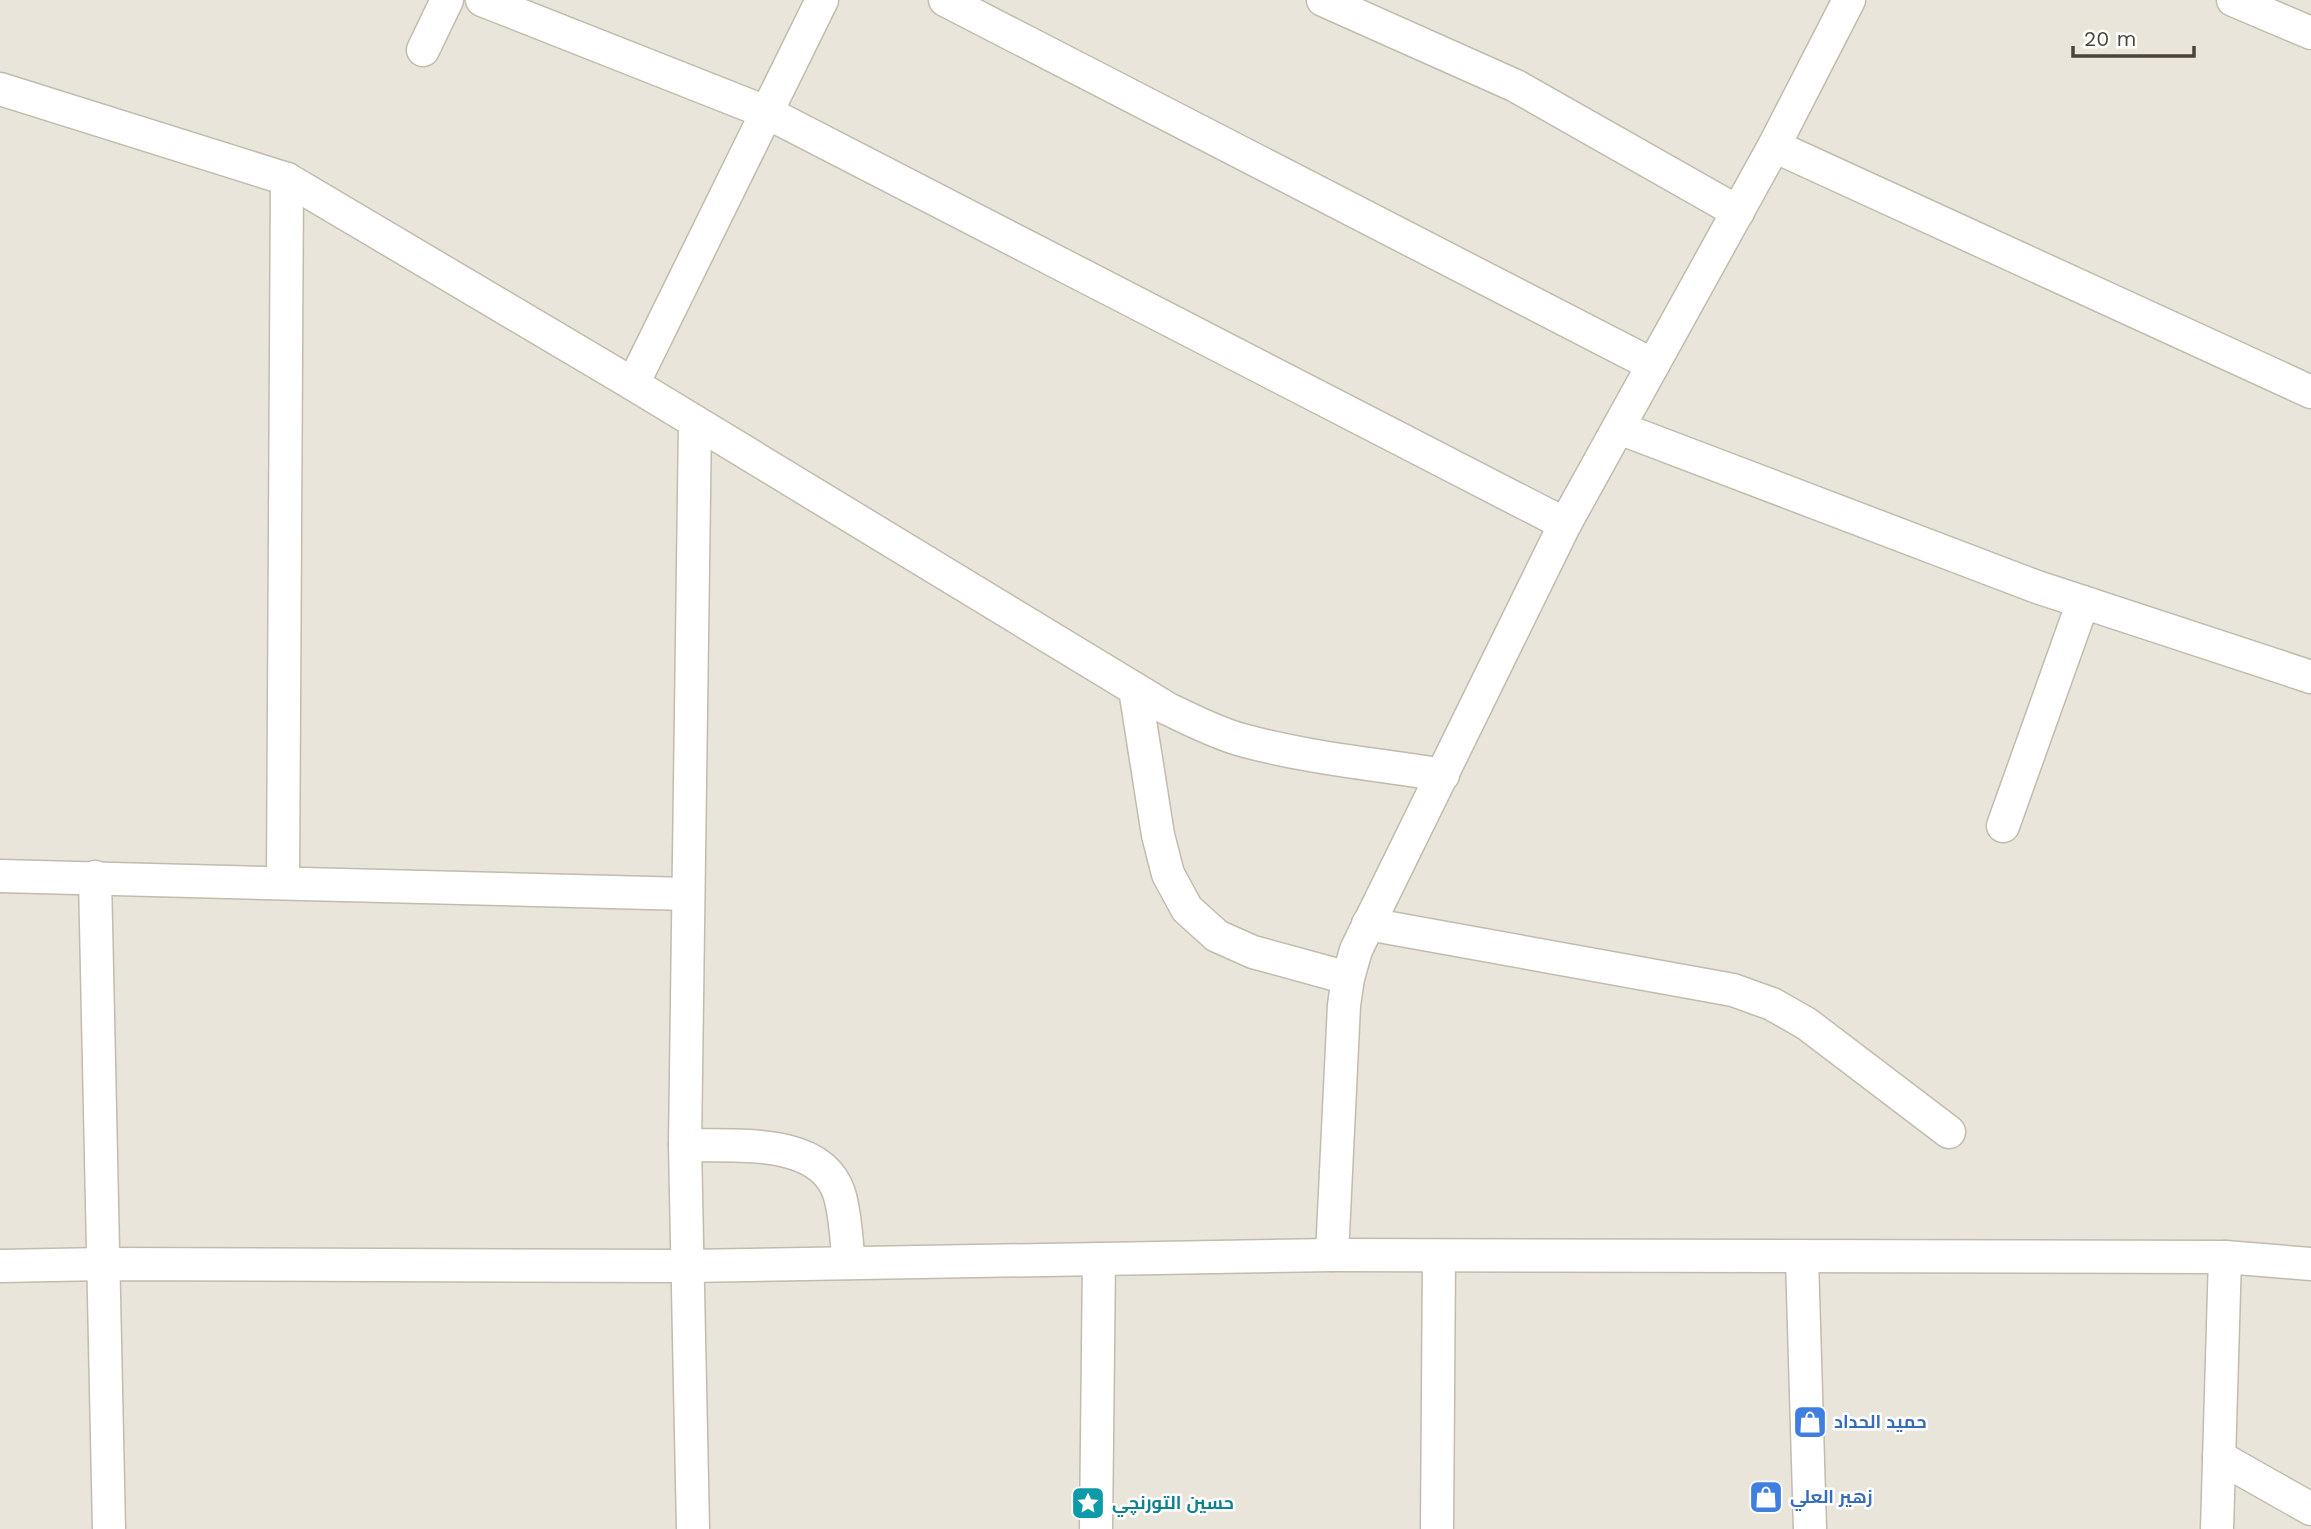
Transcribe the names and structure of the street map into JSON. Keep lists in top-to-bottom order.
{
  "places": {
    "shop": ["حميد الحداد", "زهير العلي"],
    "place": ["حسين التورنچي"]
  },
  "scale_bar": "20 m"
}
